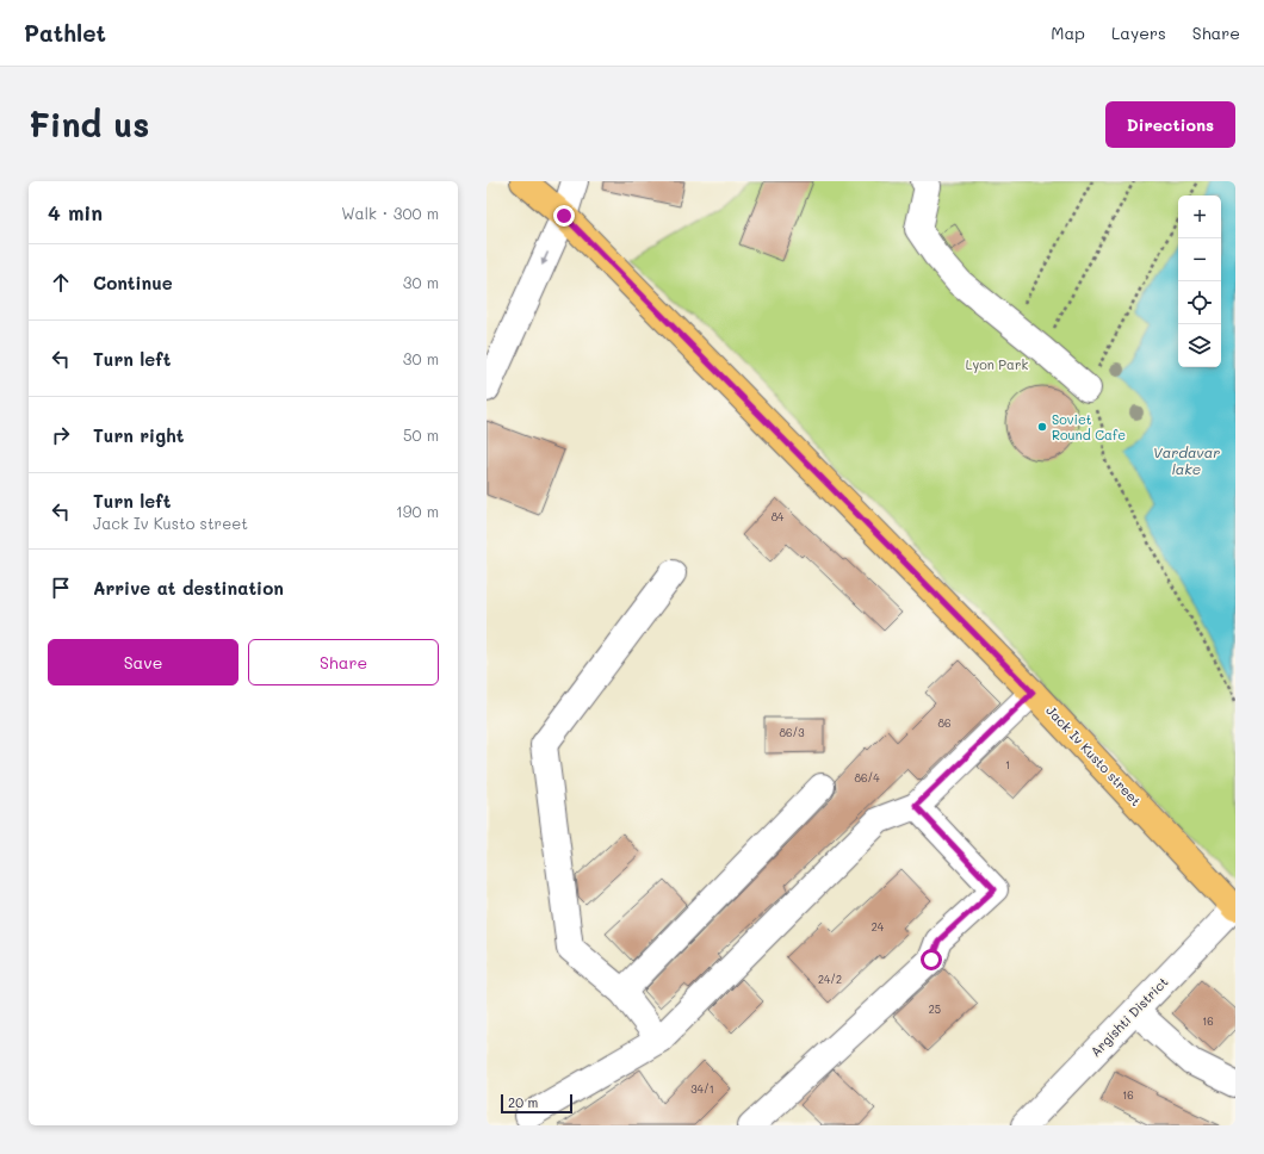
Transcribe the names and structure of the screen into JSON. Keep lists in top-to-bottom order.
{
  "streets": {
    "main road": ["Jack Iv Kusto street"],
    "street": ["Argishti District"]
  },
  "crossings": [
    ["Jack Iv Kusto street", "Argishti District"]
  ],
  "water": ["Vardavar lake"],
  "parks": ["Lyon Park"],
  "places": ["Soviet Round Cafe"],
  "house_numbers": [
    "84",
    "86",
    "86/3",
    "1",
    "86/4",
    "24",
    "24/2",
    "25",
    "16",
    "34/1",
    "16"
  ],
  "scale_bar": "20 m",
  "page": {
    "header": "Pathlet",
    "nav": ["Map", "Layers", "Share"],
    "buttons": [
      "Directions",
      ["Save", "Share"]
    ],
    "title": "Find us",
    "heading": ["4 min", "Walk · 300 m"],
    "map_buttons": ["+", "−"],
    "list": [
      ["Continue", "30 m"],
      ["Turn left", "30 m"],
      ["Turn right", "50 m"],
      ["Turn left", "Jack Iv Kusto street", "190 m"],
      "Arrive at destination"
    ],
    "scale": "20 m"
  }
}
